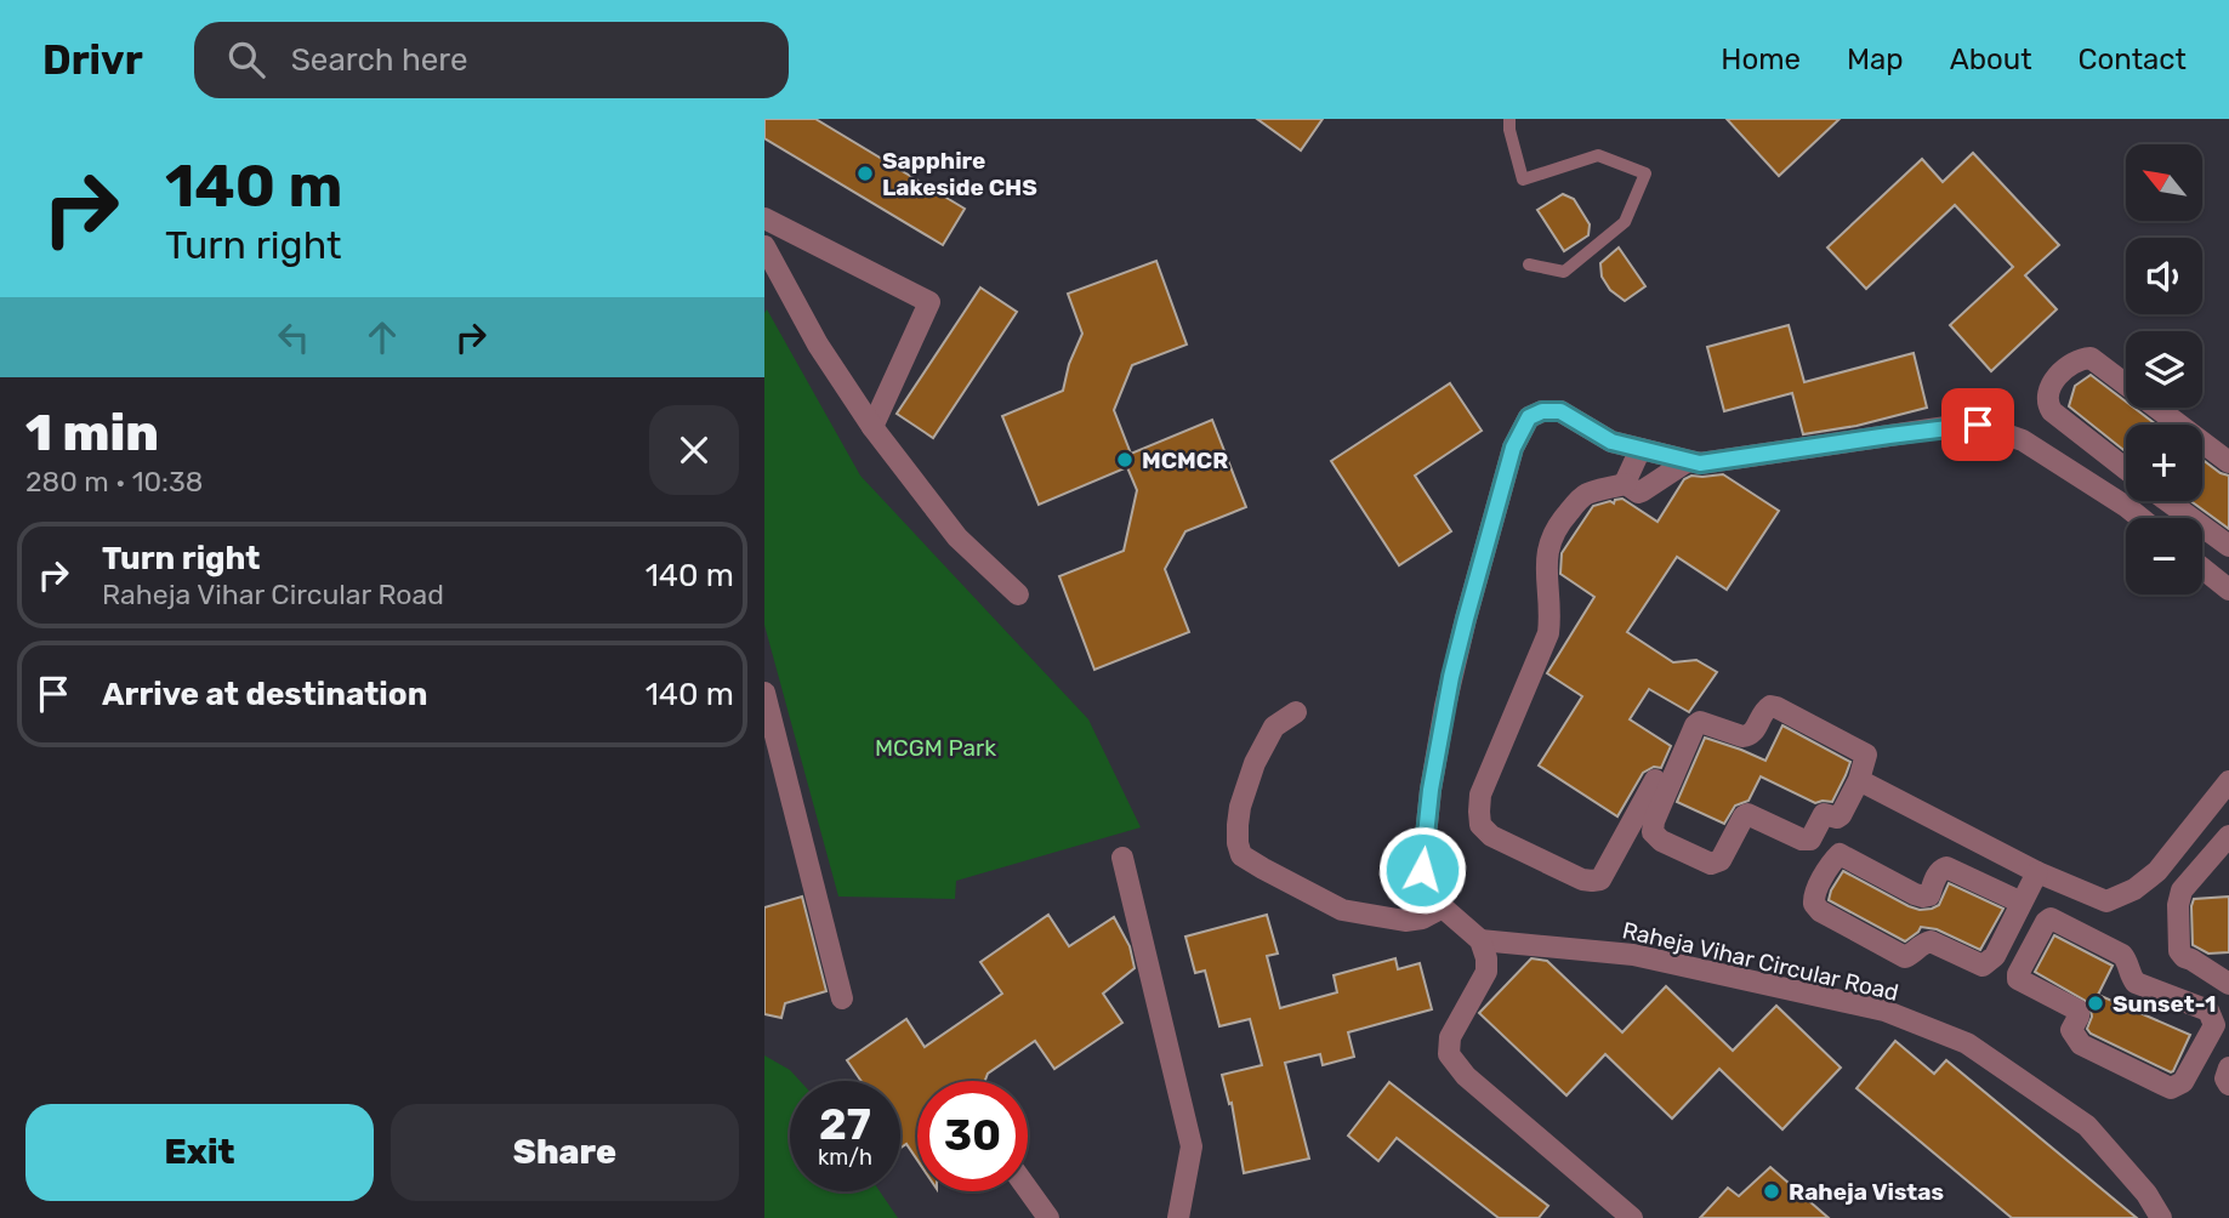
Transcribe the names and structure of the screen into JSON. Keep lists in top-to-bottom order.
{
  "streets": {
    "street": ["Raheja Vihar Circular Road"]
  },
  "parks": ["MCGM Park"],
  "places": [
    "Sapphire Lakeside CHS",
    "MCMCR",
    "Sunset-1",
    "Raheja Vistas"
  ],
  "north": "top left",
  "page": {
    "header": "Drivr",
    "search": "Search here",
    "nav": [
      "Home",
      "Map",
      "About",
      "Contact"
    ],
    "turn": ["140 m", "Turn right"],
    "map_buttons": ["+", "−"],
    "heading": ["1 min", "280 m · 10:38"],
    "list": [
      {
        "name": "Turn right",
        "note": "Raheja Vihar Circular Road",
        "value": "140 m"
      },
      {
        "name": "Arrive at destination",
        "value": "140 m"
      }
    ],
    "speed": "27 km/h",
    "limit": "30",
    "buttons": ["Exit", "Share"]
  }
}
